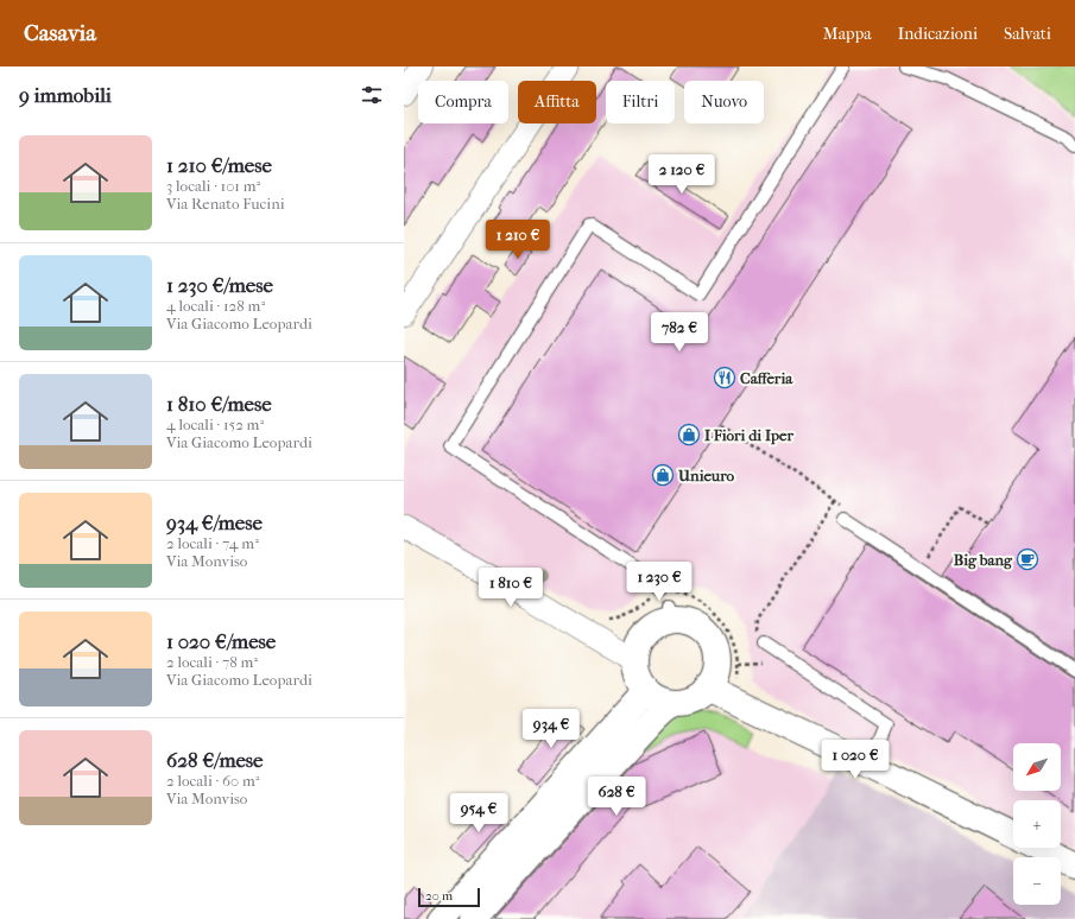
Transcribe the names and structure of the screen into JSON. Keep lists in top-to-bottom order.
{
  "places": {
    "restaurant": ["Cafferia"],
    "shop": ["I Fiori di Iper", "Unieuro"],
    "cafe": ["Big bang"]
  },
  "scale_bar": "20 m",
  "north": "bottom left",
  "page": {
    "header": "Casavia",
    "nav": ["Mappa", "Indicazioni", "Salvati"],
    "heading": "9 immobili",
    "chip": [
      "Compra",
      "Affitta",
      "Filtri",
      "Nuovo"
    ],
    "list": [
      {
        "name": "1 210 €/mese",
        "note": "3 locali · 101 m² · Via Renato Fucini"
      },
      {
        "name": "1 230 €/mese",
        "note": "4 locali · 128 m² · Via Giacomo Leopardi"
      },
      {
        "name": "1 810 €/mese",
        "note": "4 locali · 152 m² · Via Giacomo Leopardi"
      },
      {
        "name": "934 €/mese",
        "note": "2 locali · 74 m² · Via Monviso"
      },
      {
        "name": "1 020 €/mese",
        "note": "2 locali · 78 m² · Via Giacomo Leopardi"
      },
      {
        "name": "628 €/mese",
        "note": "2 locali · 60 m² · Via Monviso"
      }
    ],
    "price": [
      "2 120 €",
      "1 210 €",
      "782 €",
      "1 230 €",
      "1 810 €",
      "934 €",
      "1 020 €",
      "628 €",
      "954 €"
    ],
    "map_buttons": ["+", "−"],
    "scale": "20 m"
  }
}
